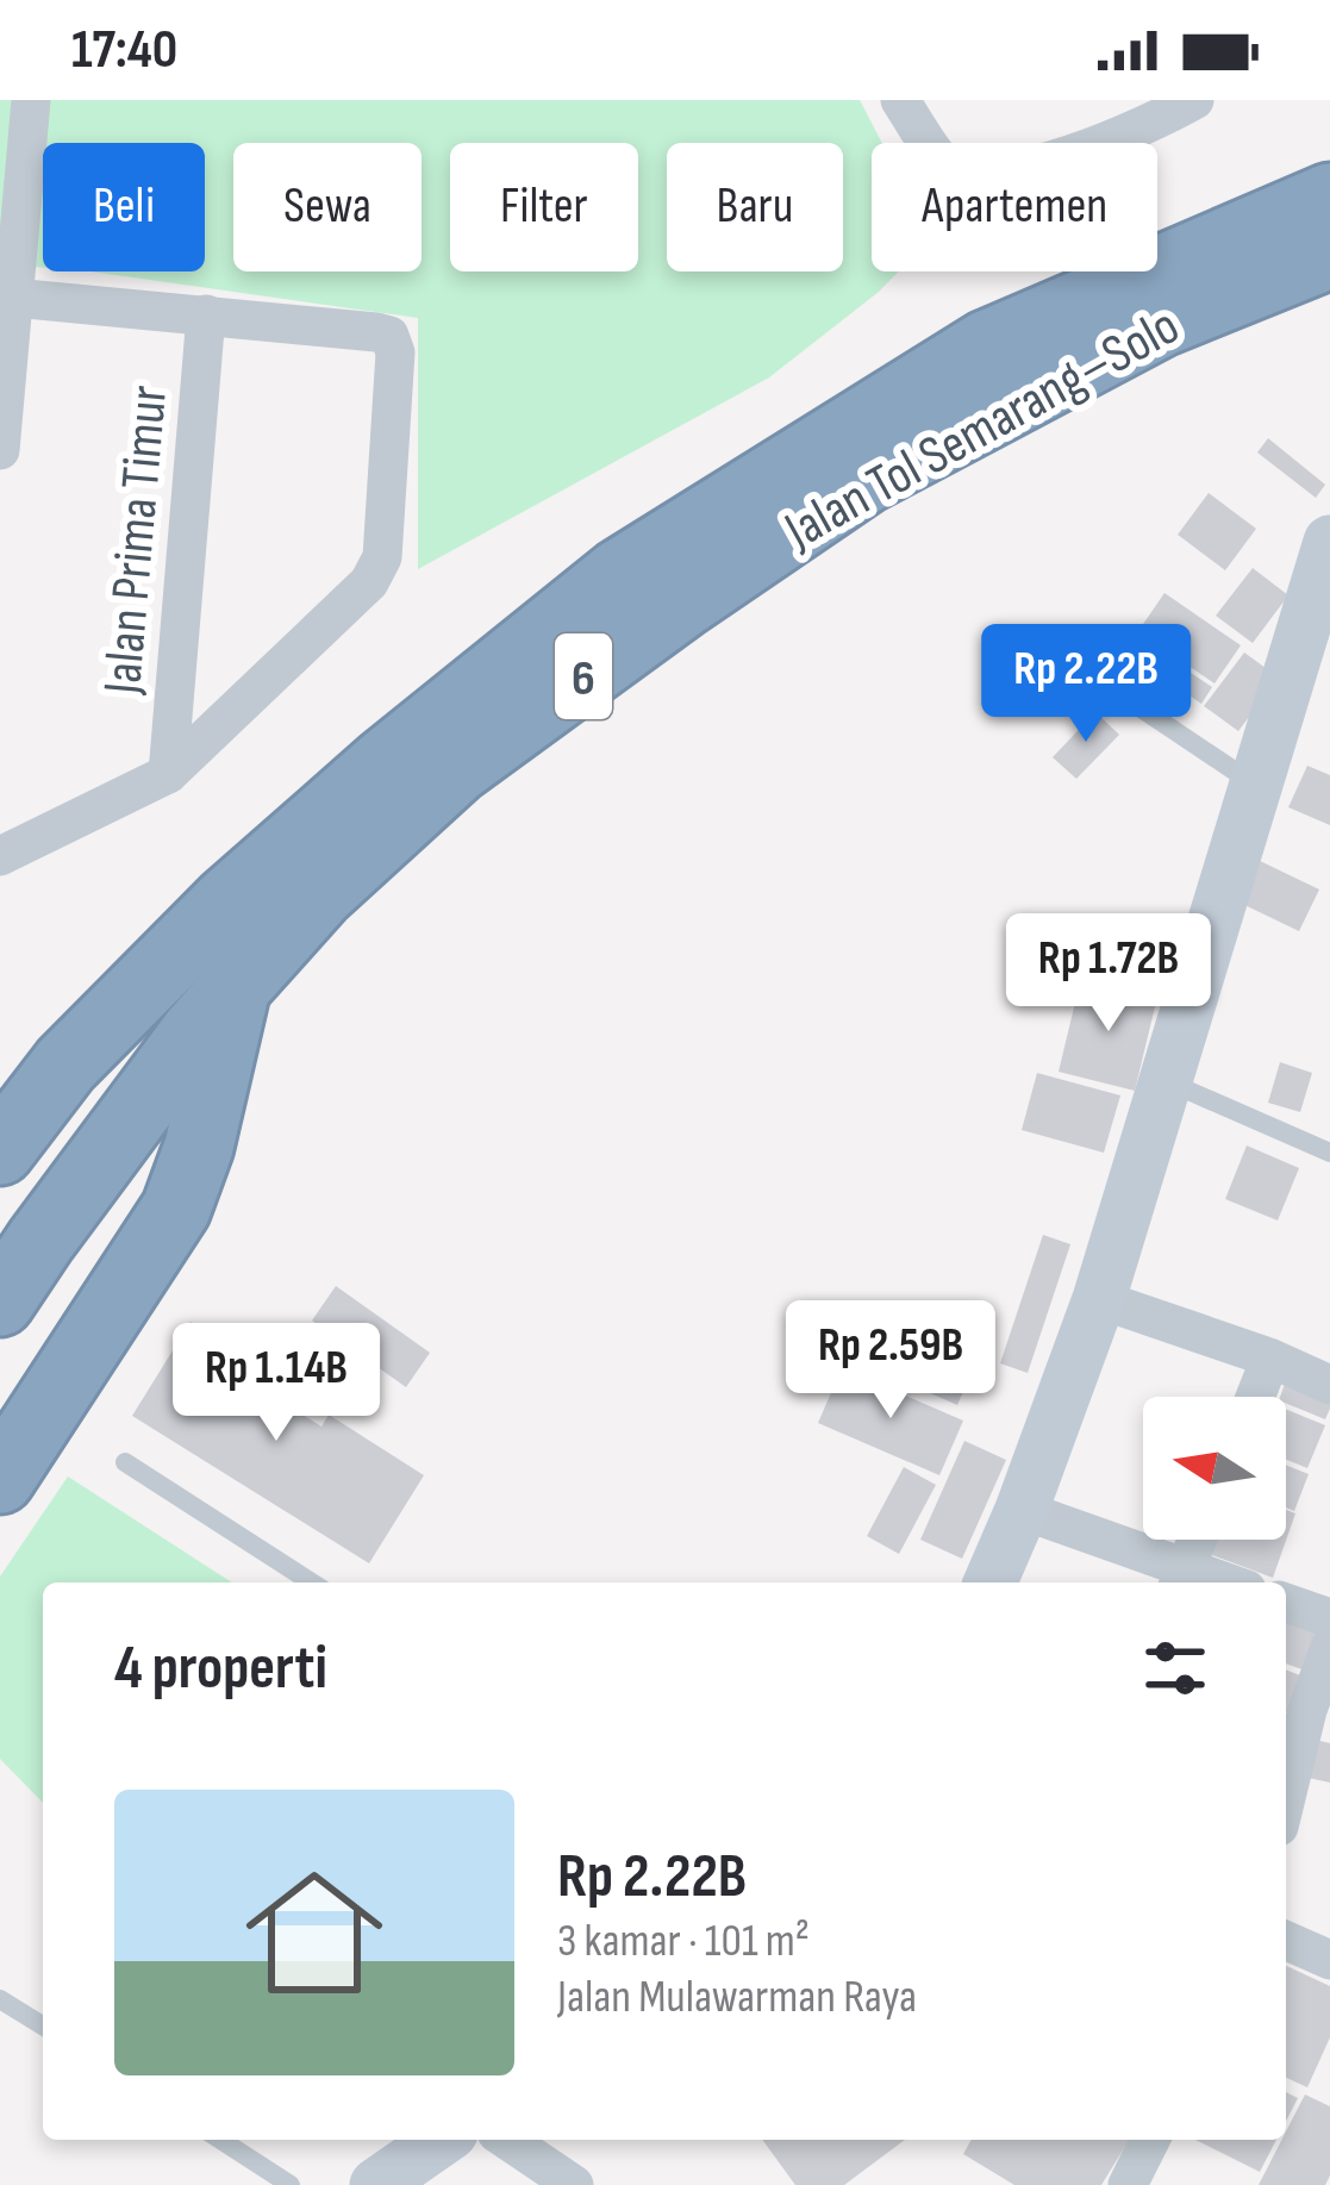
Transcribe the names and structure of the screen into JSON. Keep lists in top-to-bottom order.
{
  "streets": {
    "highway": ["Jalan Tol Semarang–Solo", "6"],
    "street": ["Jalan Prima Timur"]
  },
  "north": "left",
  "page": {
    "status": "17:40",
    "chip": [
      "Beli",
      "Sewa",
      "Filter",
      "Baru",
      "Apartemen"
    ],
    "price": [
      "Rp 2.22B",
      "Rp 1.72B",
      "Rp 2.59B",
      "Rp 1.14B"
    ],
    "heading": "4 properti",
    "list": [
      {
        "name": "Rp 2.22B",
        "note": "3 kamar · 101 m² · Jalan Mulawarman Raya"
      }
    ]
  }
}
